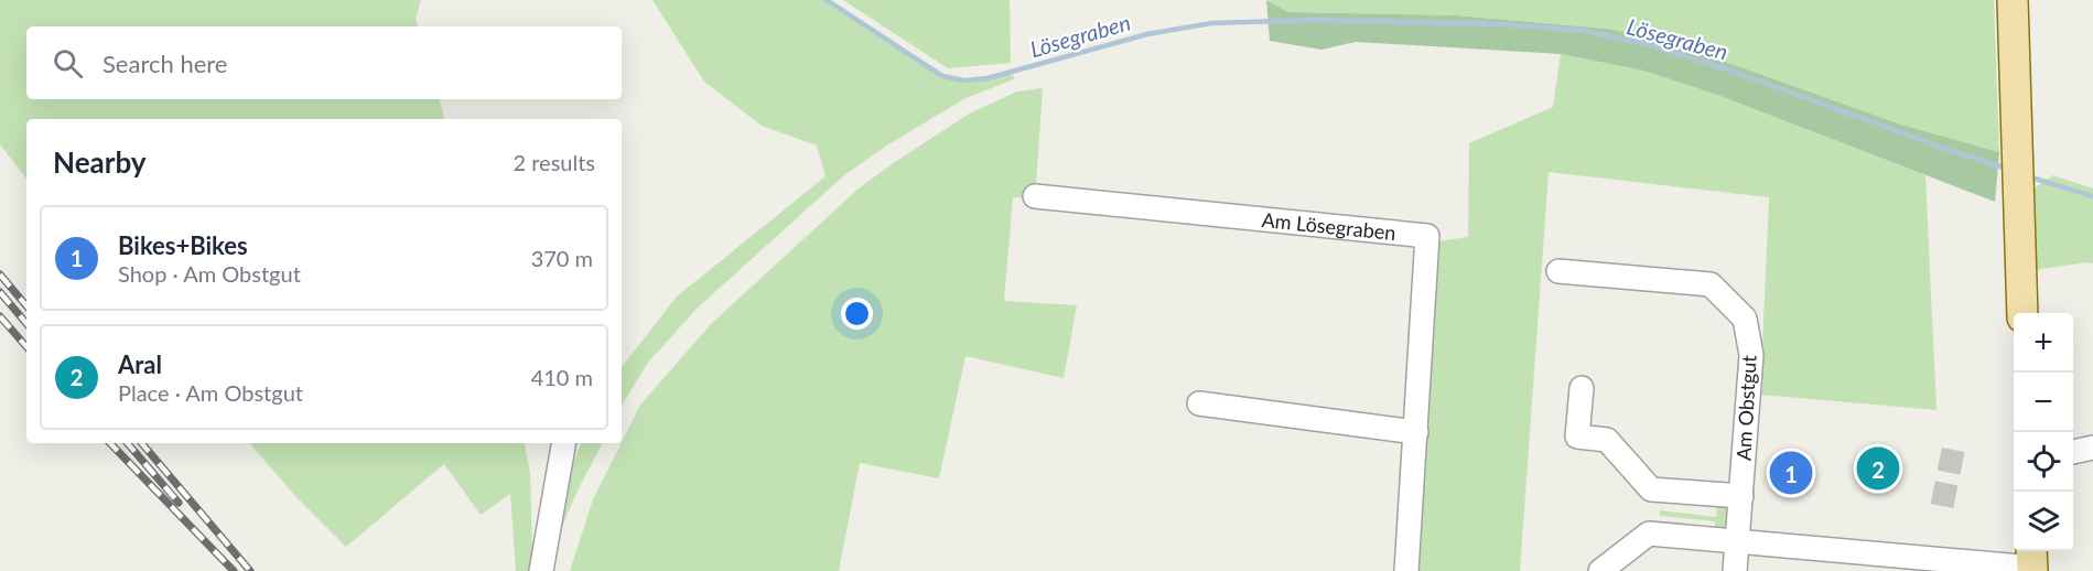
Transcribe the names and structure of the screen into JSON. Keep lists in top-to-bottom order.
{
  "streets": {
    "street": ["Am Lösegraben", "Am Obstgut"]
  },
  "water": ["Lösegraben"],
  "page": {
    "search": "Search here",
    "heading": ["Nearby", "2 results"],
    "list": [
      {
        "mark": "1",
        "name": "Bikes+Bikes",
        "note": "Shop · Am Obstgut",
        "value": "370 m"
      },
      {
        "mark": "2",
        "name": "Aral",
        "note": "Place · Am Obstgut",
        "value": "410 m"
      }
    ],
    "map_buttons": ["+", "−"],
    "pins": ["2", "1"]
  }
}
